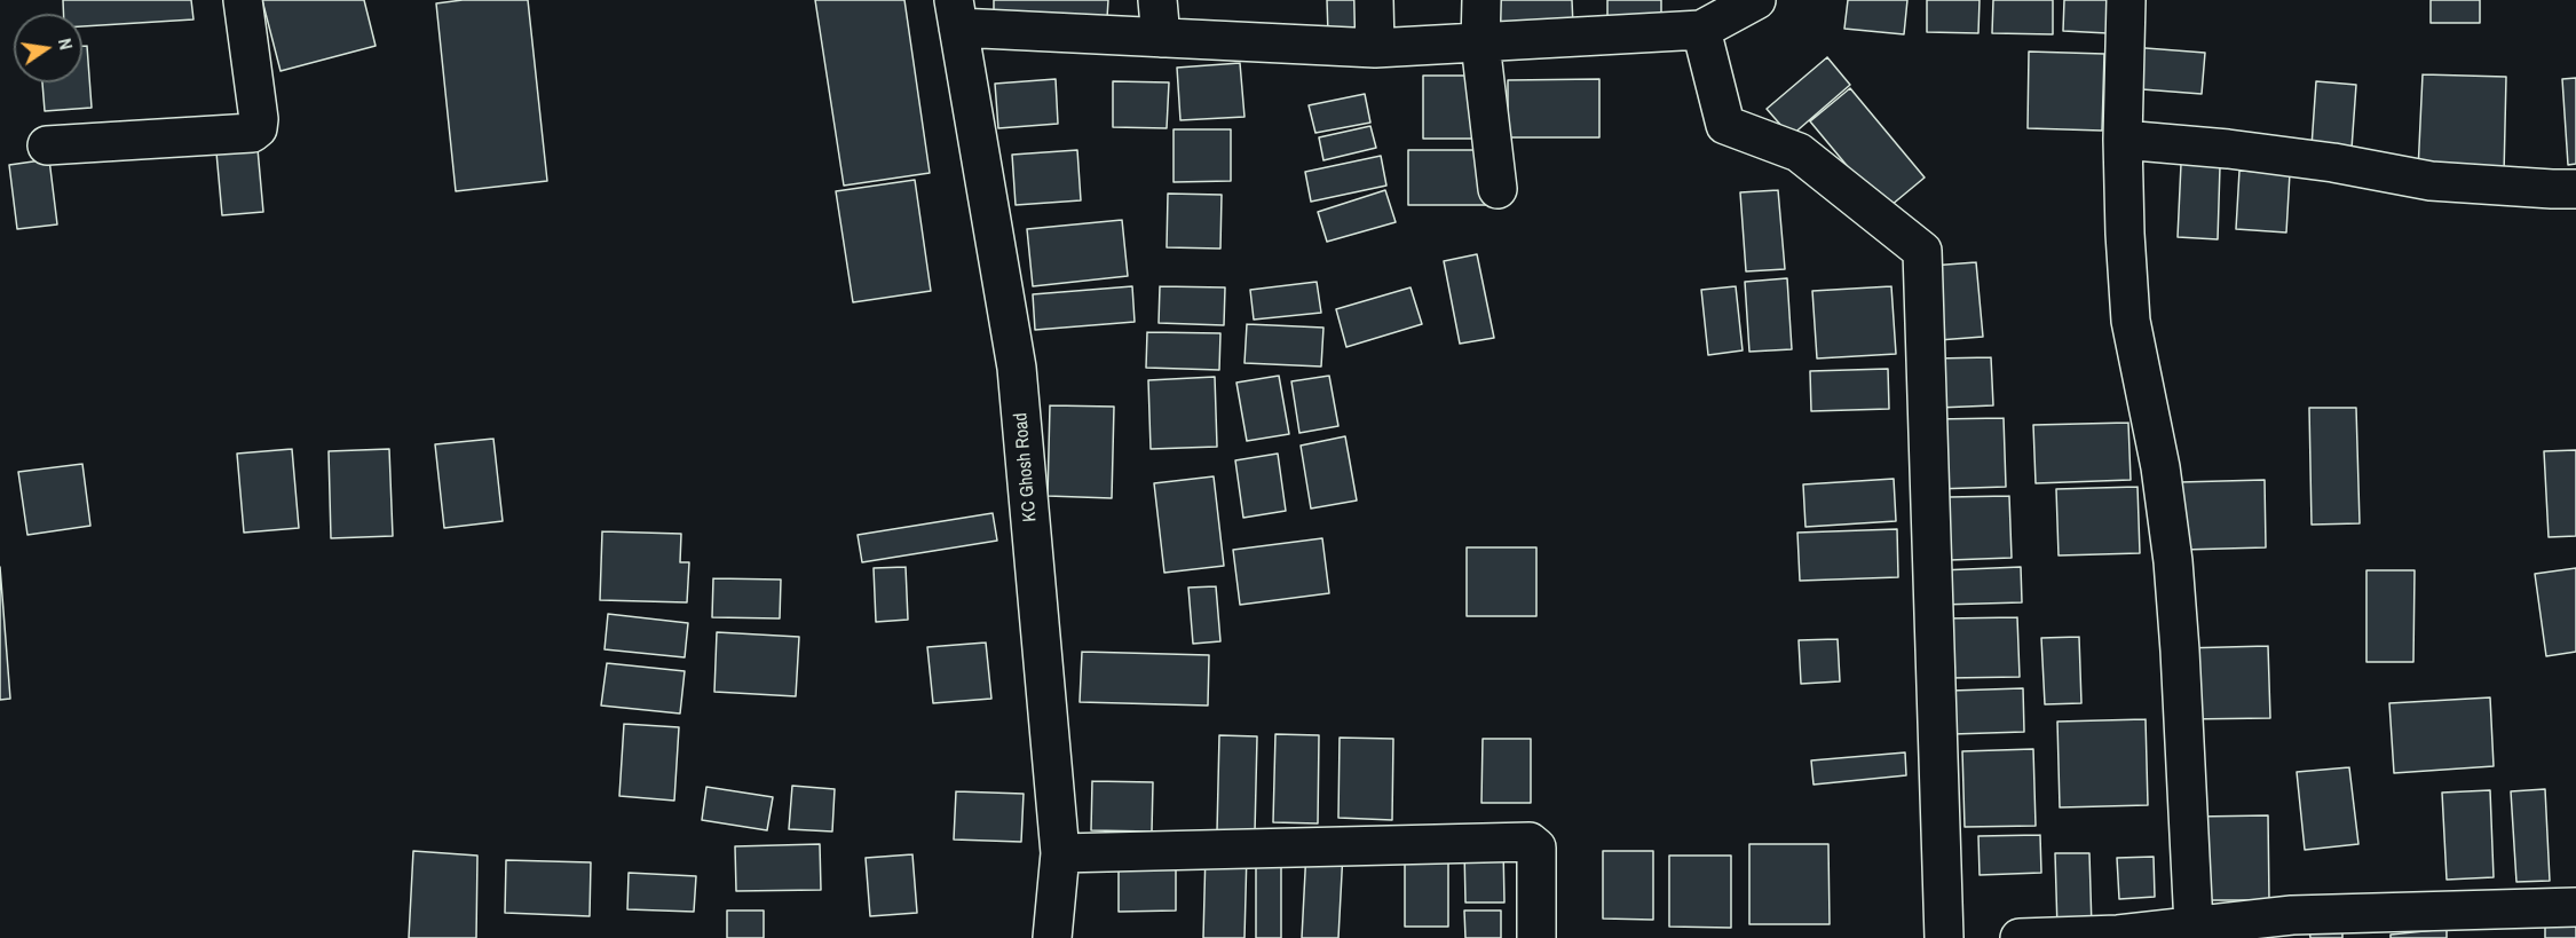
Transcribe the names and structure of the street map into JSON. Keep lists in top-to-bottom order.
{
  "streets": {
    "street": ["KC Ghosh Road"]
  },
  "north": "right"
}
